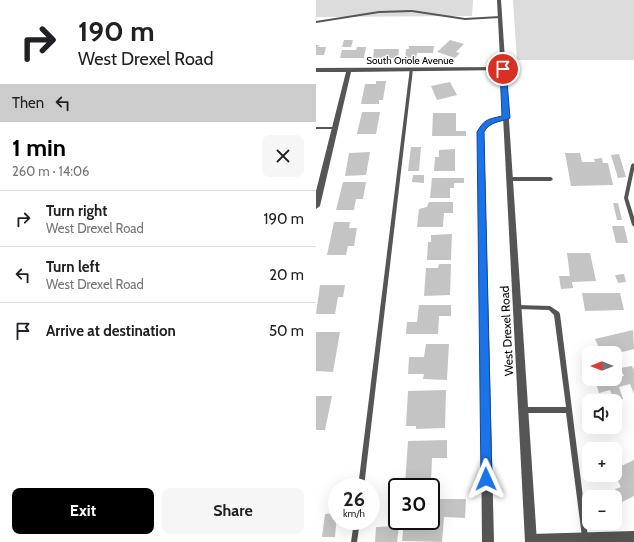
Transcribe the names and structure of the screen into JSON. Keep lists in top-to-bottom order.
{
  "streets": {
    "street": ["South Oriole Avenue", "West Drexel Road"]
  },
  "crossings": [
    ["South Oriole Avenue", "West Drexel Road"]
  ],
  "north": "left",
  "page": {
    "turn": ["190 m", "West Drexel Road"],
    "then": "Then",
    "heading": ["1 min", "260 m · 14:06"],
    "list": [
      {
        "name": "Turn right",
        "note": "West Drexel Road",
        "value": "190 m"
      },
      {
        "name": "Turn left",
        "note": "West Drexel Road",
        "value": "20 m"
      },
      {
        "name": "Arrive at destination",
        "value": "50 m"
      }
    ],
    "map_buttons": ["+", "−"],
    "speed": "26 km/h",
    "limit": "30",
    "buttons": ["Exit", "Share"]
  }
}
